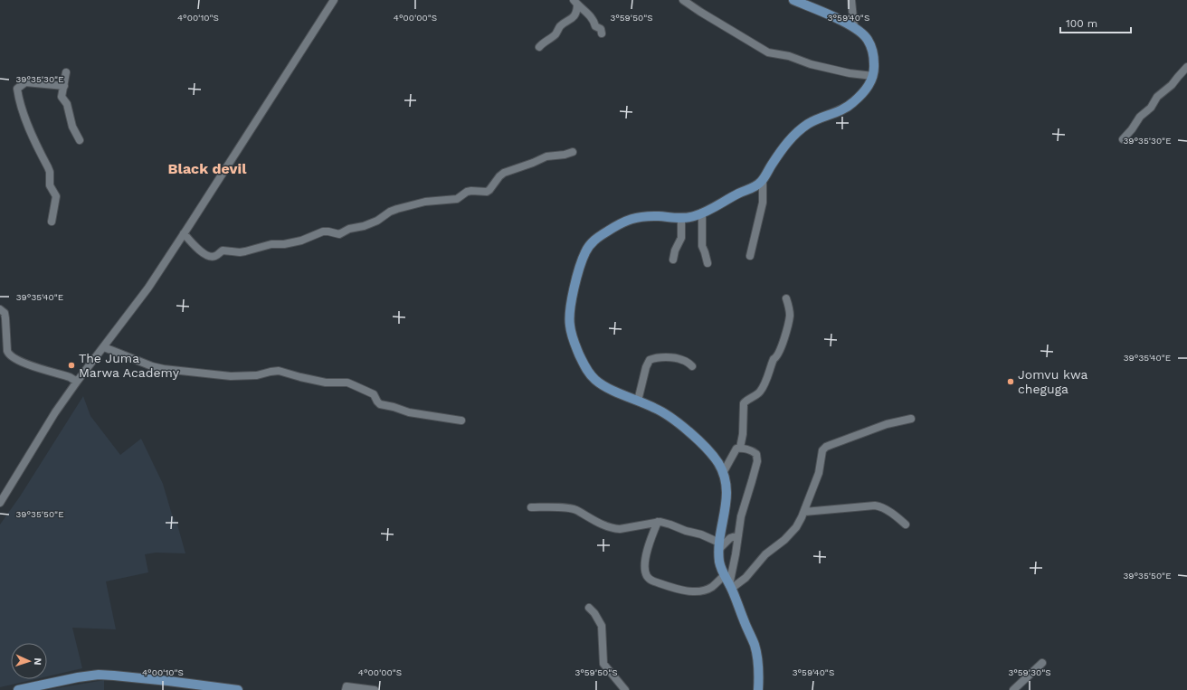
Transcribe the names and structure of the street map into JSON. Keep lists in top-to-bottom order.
{
  "districts": ["Black devil"],
  "places": ["The Juma Marwa Academy", "Jomvu kwa cheguga"],
  "scale_bar": "100 m",
  "north": "right",
  "coordinates": [
    "4°00'10\"S",
    "4°00'00\"S",
    "3°59'50\"S",
    "3°59'40\"S",
    "39°35'30\"E",
    "39°35'40\"E",
    "39°35'50\"E",
    "3°59'30\"S"
  ]
}
